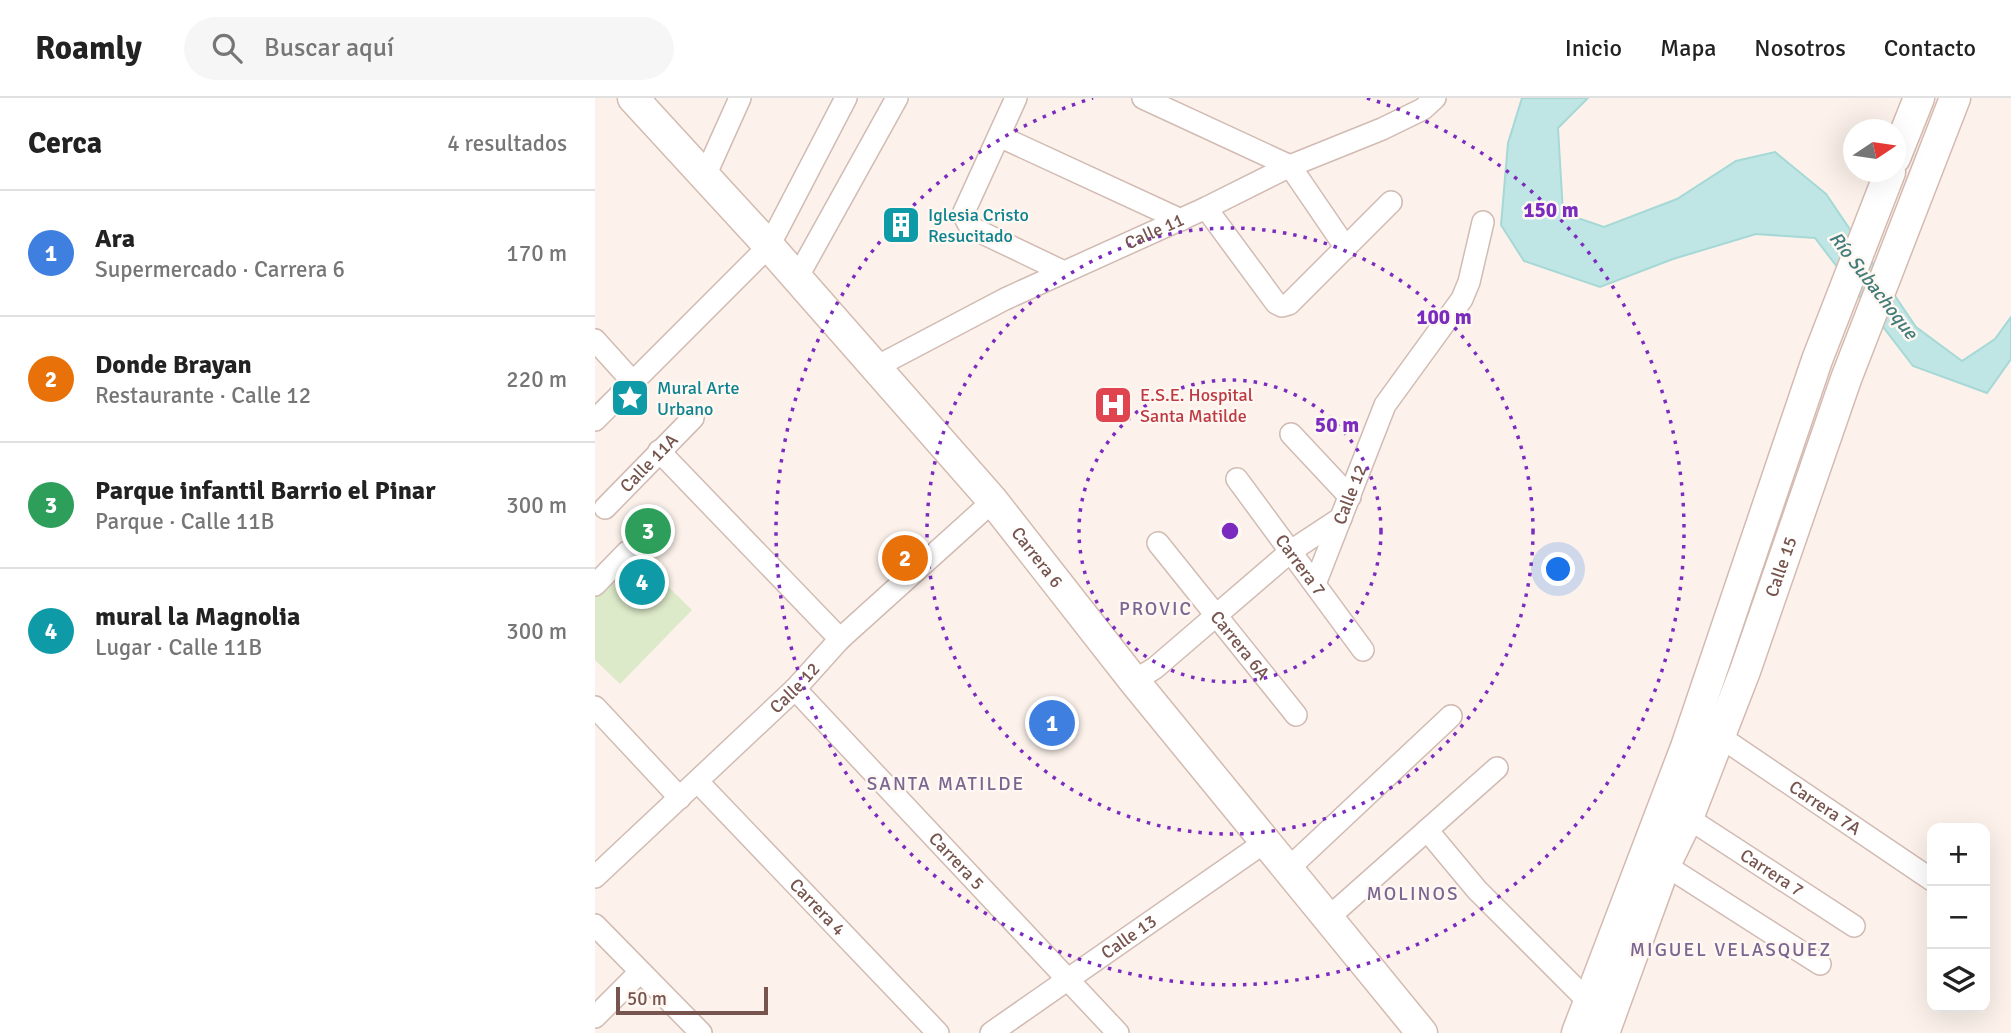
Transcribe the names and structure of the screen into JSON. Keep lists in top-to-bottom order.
{
  "streets": {
    "street": [
      "Calle 11",
      "Calle 11A",
      "Calle 12",
      "Carrera 6",
      "Carrera 7",
      "Calle 15",
      "Carrera 6A",
      "Carrera 7A",
      "Carrera 5",
      "Carrera 4",
      "Calle 13"
    ]
  },
  "crossings": [
    ["Calle 11", "Carrera 6"],
    ["Calle 12", "Carrera 6"],
    ["Calle 12", "Carrera 7"],
    ["Calle 12", "Carrera 5"],
    ["Calle 12", "Carrera 4"],
    ["Carrera 6", "Calle 13"],
    ["Carrera 7", "Calle 15"],
    ["Calle 15", "Carrera 7A"],
    ["Carrera 5", "Calle 13"]
  ],
  "districts": [
    "PROVIC",
    "SANTA MATILDE",
    "MOLINOS",
    "MIGUEL VELASQUEZ"
  ],
  "water": ["Río Subachoque"],
  "places": {
    "building": ["Iglesia Cristo Resucitado"],
    "place": ["Mural Arte Urbano"],
    "hospital": ["E.S.E. Hospital Santa Matilde"]
  },
  "scale_bar": "50 m",
  "north": "right",
  "page": {
    "header": "Roamly",
    "search": "Buscar aquí",
    "nav": [
      "Inicio",
      "Mapa",
      "Nosotros",
      "Contacto"
    ],
    "heading": ["Cerca", "4 resultados"],
    "list": [
      {
        "mark": "1",
        "name": "Ara",
        "note": "Supermercado · Carrera 6",
        "value": "170 m"
      },
      {
        "mark": "2",
        "name": "Donde Brayan",
        "note": "Restaurante · Calle 12",
        "value": "220 m"
      },
      {
        "mark": "3",
        "name": "Parque infantil Barrio el Pinar",
        "note": "Parque · Calle 11B",
        "value": "300 m"
      },
      {
        "mark": "4",
        "name": "mural la Magnolia",
        "note": "Lugar · Calle 11B",
        "value": "300 m"
      }
    ],
    "pins": [
      "3",
      "2",
      "4",
      "1"
    ],
    "map_buttons": ["+", "−"],
    "scale": "50 m"
  },
  "rings": ["150 m", "100 m", "50 m"]
}
